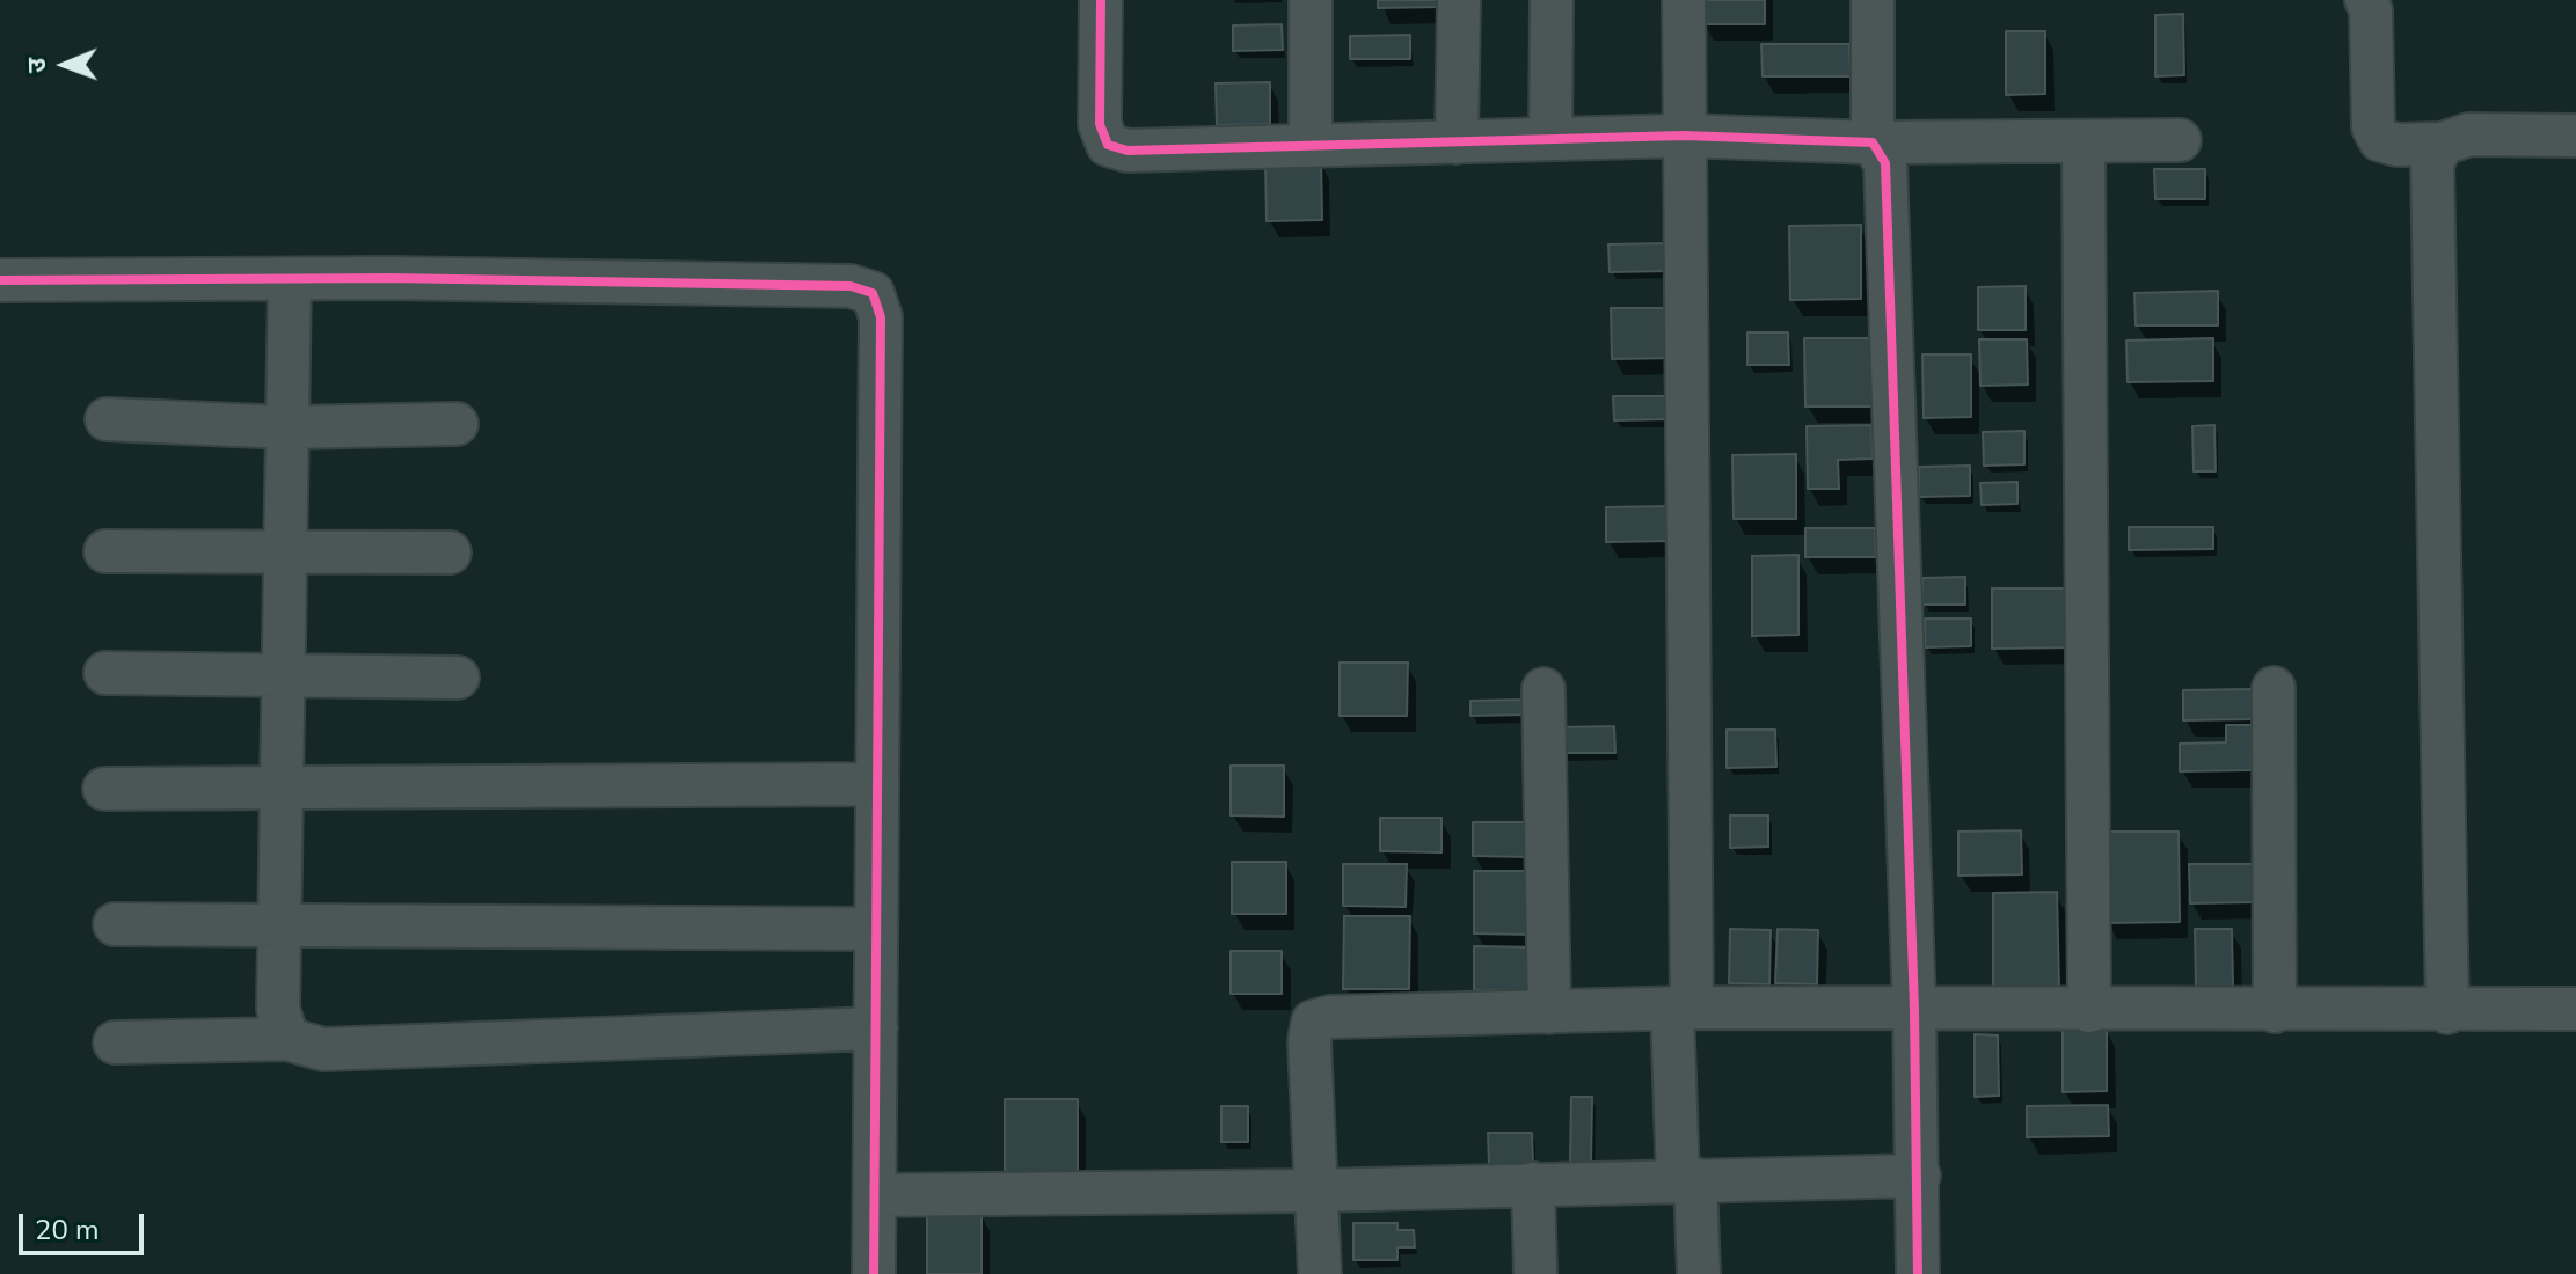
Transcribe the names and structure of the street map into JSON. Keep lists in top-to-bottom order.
{
  "scale_bar": "20 m",
  "north": "left"
}
